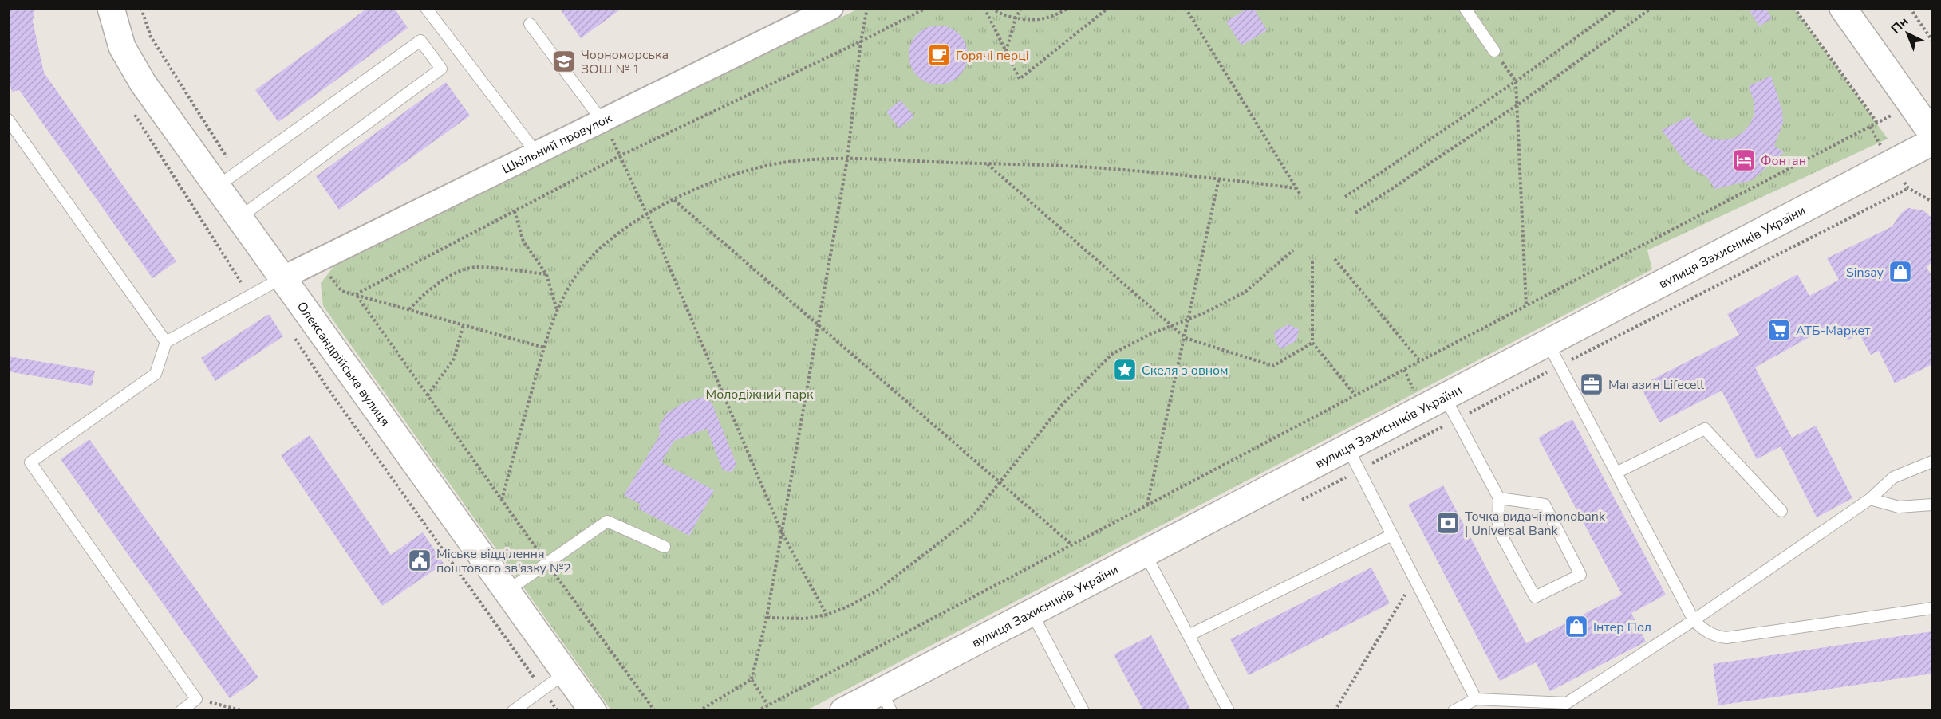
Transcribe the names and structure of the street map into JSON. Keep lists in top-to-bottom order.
{
  "streets": {
    "main road": ["вулиця Захисників України", "Олександрійська вулиця"],
    "street": ["Шкільний провулок"]
  },
  "crossings": [
    ["Шкільний провулок", "Олександрійська вулиця"]
  ],
  "parks": ["Молодіжний парк"],
  "places": {
    "cafe": ["Горячі перці"],
    "school or university": ["Чорноморська ЗОШ № 1"],
    "hotel": ["Фонтан"],
    "shop": ["Sinsay", "Інтер Пол"],
    "supermarket": ["АТБ-Маркет"],
    "place": ["Скеля з овном"],
    "office": ["Магазин Lifecell"],
    "bank": ["Точка видачі monobank | Universal Bank"],
    "public building": ["Міське відділення поштового зв'язку №2"]
  },
  "north": "top left"
}
